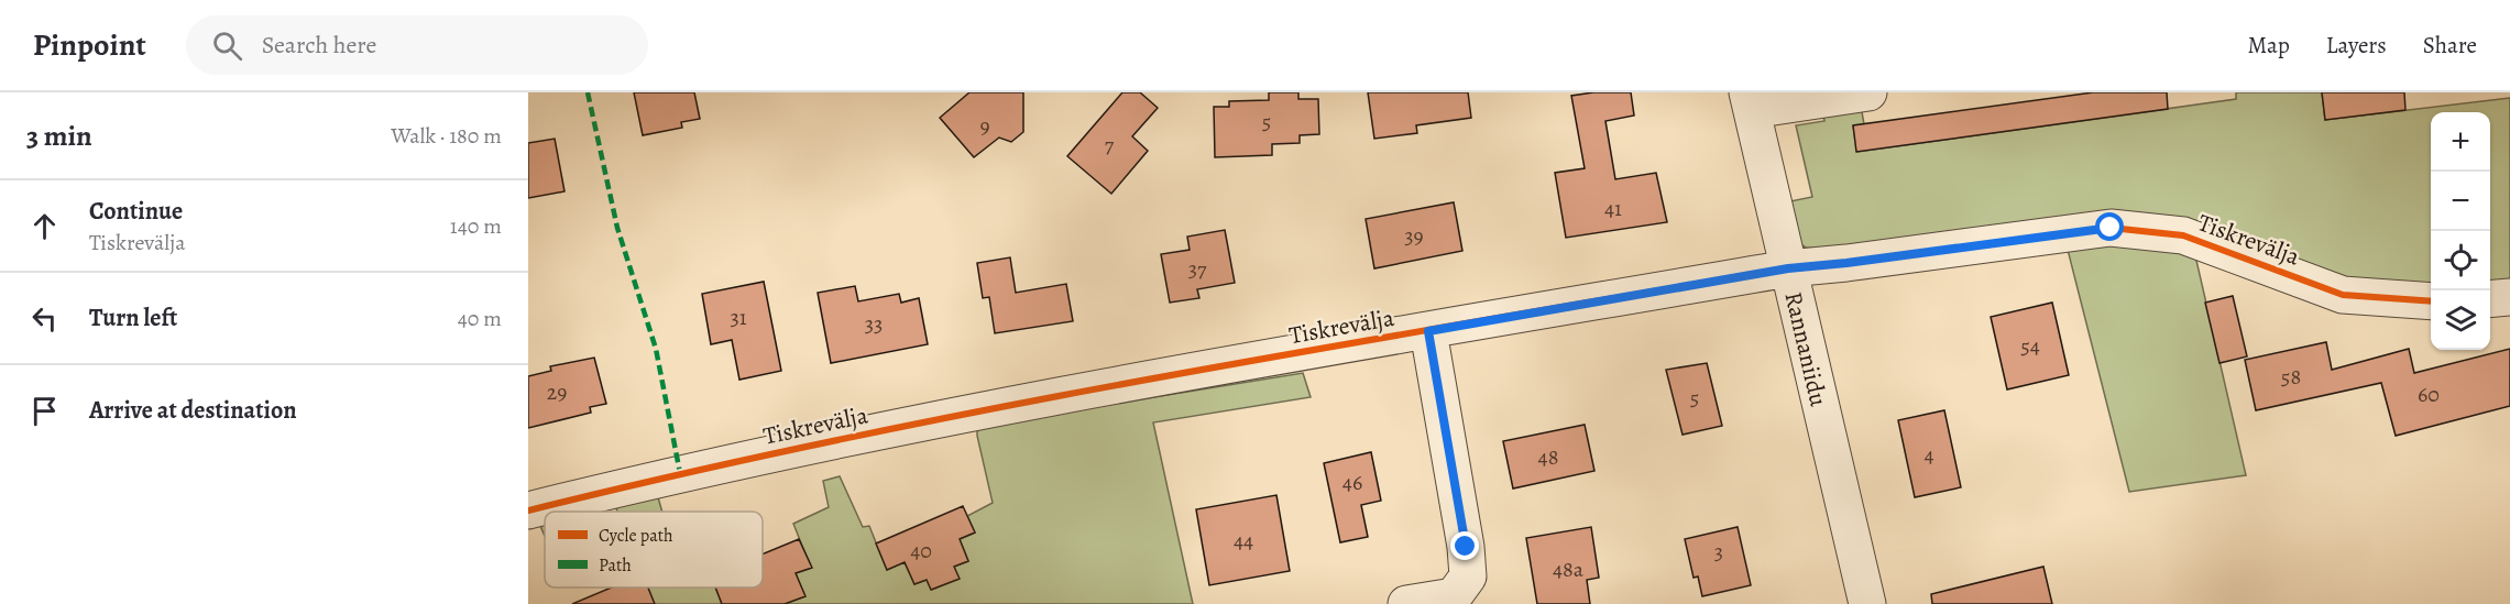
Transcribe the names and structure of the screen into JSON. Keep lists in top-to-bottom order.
{
  "streets": {
    "street": ["Tiskrevälja", "Rannaniidu"]
  },
  "crossings": [
    ["Tiskrevälja", "Rannaniidu"]
  ],
  "house_numbers": [
    "5",
    "9",
    "7",
    "41",
    "39",
    "37",
    "31",
    "33",
    "54",
    "58",
    "29",
    "60",
    "5",
    "4",
    "48",
    "46",
    "44",
    "40",
    "3",
    "48a"
  ],
  "legend": ["Cycle path", "Path"],
  "page": {
    "header": "Pinpoint",
    "search": "Search here",
    "nav": ["Map", "Layers", "Share"],
    "heading": ["3 min", "Walk · 180 m"],
    "map_buttons": ["+", "−"],
    "list": [
      ["Continue", "Tiskrevälja", "140 m"],
      ["Turn left", "40 m"],
      "Arrive at destination"
    ]
  }
}
